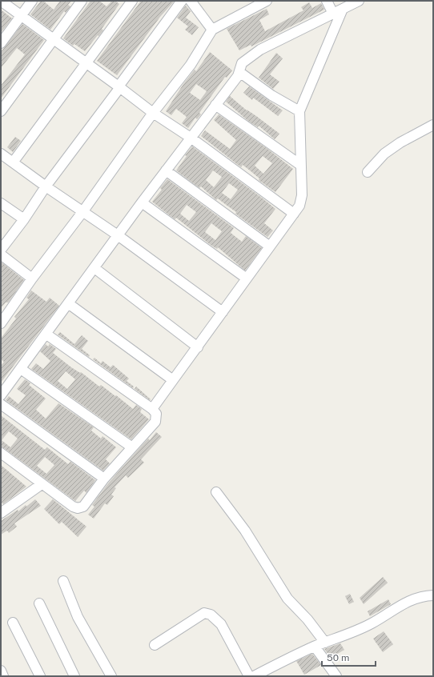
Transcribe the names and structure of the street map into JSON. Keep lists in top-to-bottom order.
{
  "scale_bar": "50 m"
}
